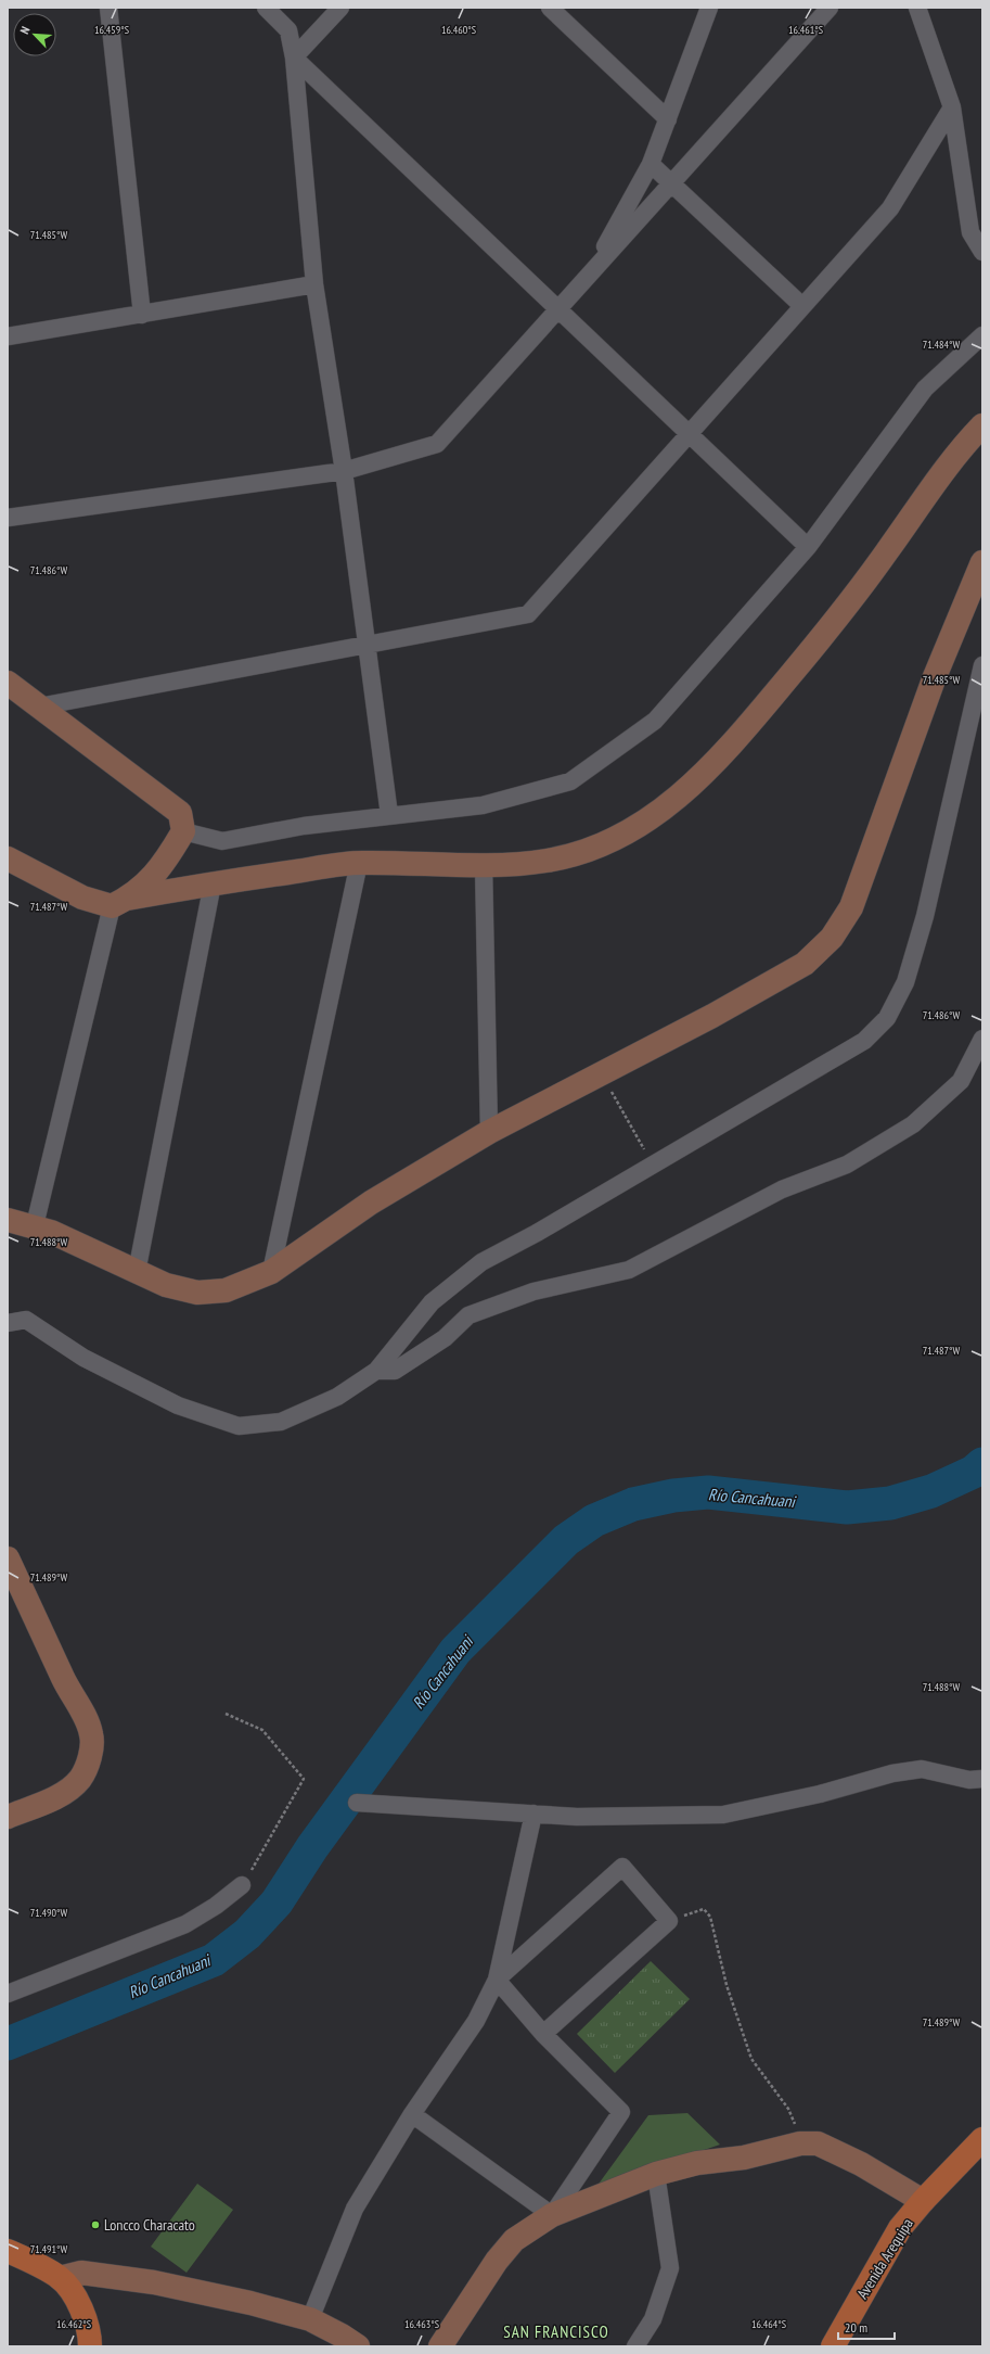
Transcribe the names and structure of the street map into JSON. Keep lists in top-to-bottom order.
{
  "streets": {
    "main road": ["Avenida Arequipa"]
  },
  "districts": ["SAN FRANCISCO"],
  "water": ["Río Cancahuani"],
  "places": ["Loncco Characato"],
  "scale_bar": "20 m",
  "north": "top left",
  "coordinates": [
    "16.459°S",
    "16.460°S",
    "16.461°S",
    "71.485°W",
    "71.484°W",
    "71.486°W",
    "71.487°W",
    "71.488°W",
    "71.489°W",
    "71.490°W",
    "71.491°W",
    "16.462°S",
    "16.463°S",
    "16.464°S"
  ]
}
